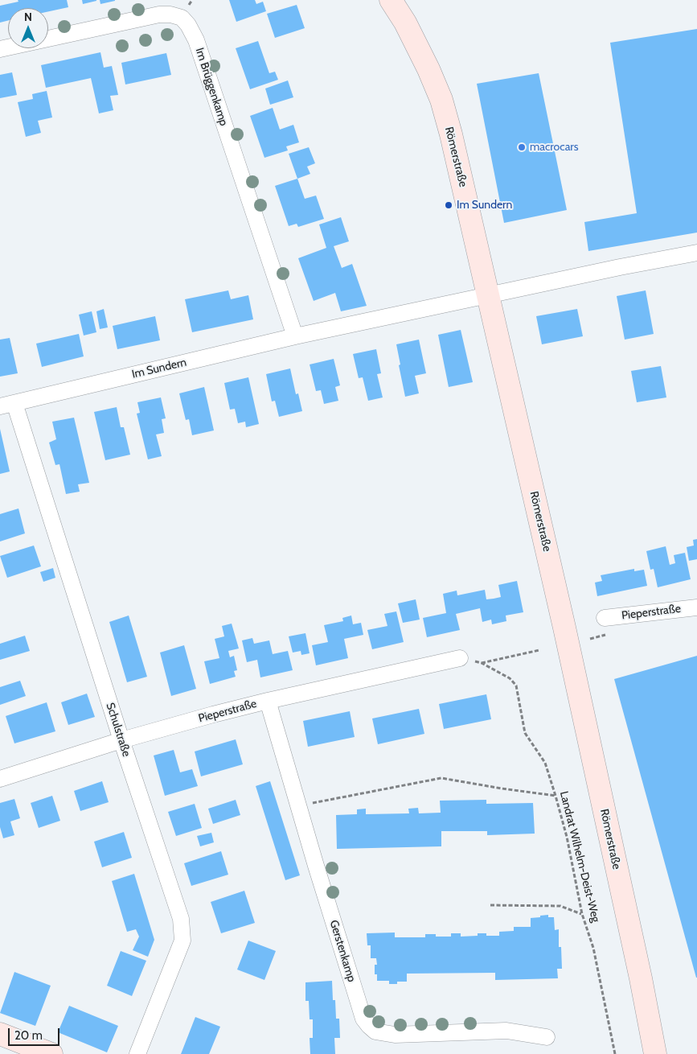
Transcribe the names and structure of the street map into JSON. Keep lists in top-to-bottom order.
{
  "streets": {
    "main road": ["Römerstraße"],
    "street": [
      "Im Brüggenkamp",
      "Im Sundern",
      "Pieperstraße",
      "Schulstraße",
      "Gerstenkamp"
    ],
    "path": ["Landrat Wilhelm-Deist-Weg"]
  },
  "crossings": [
    ["Im Brüggenkamp", "Im Sundern"],
    ["Römerstraße", "Im Sundern"],
    ["Im Sundern", "Schulstraße"],
    ["Pieperstraße", "Schulstraße"],
    ["Pieperstraße", "Landrat Wilhelm-Deist-Weg"],
    ["Pieperstraße", "Gerstenkamp"]
  ],
  "places": ["macrocars", "Im Sundern"],
  "scale_bar": "20 m",
  "north": "top"
}
